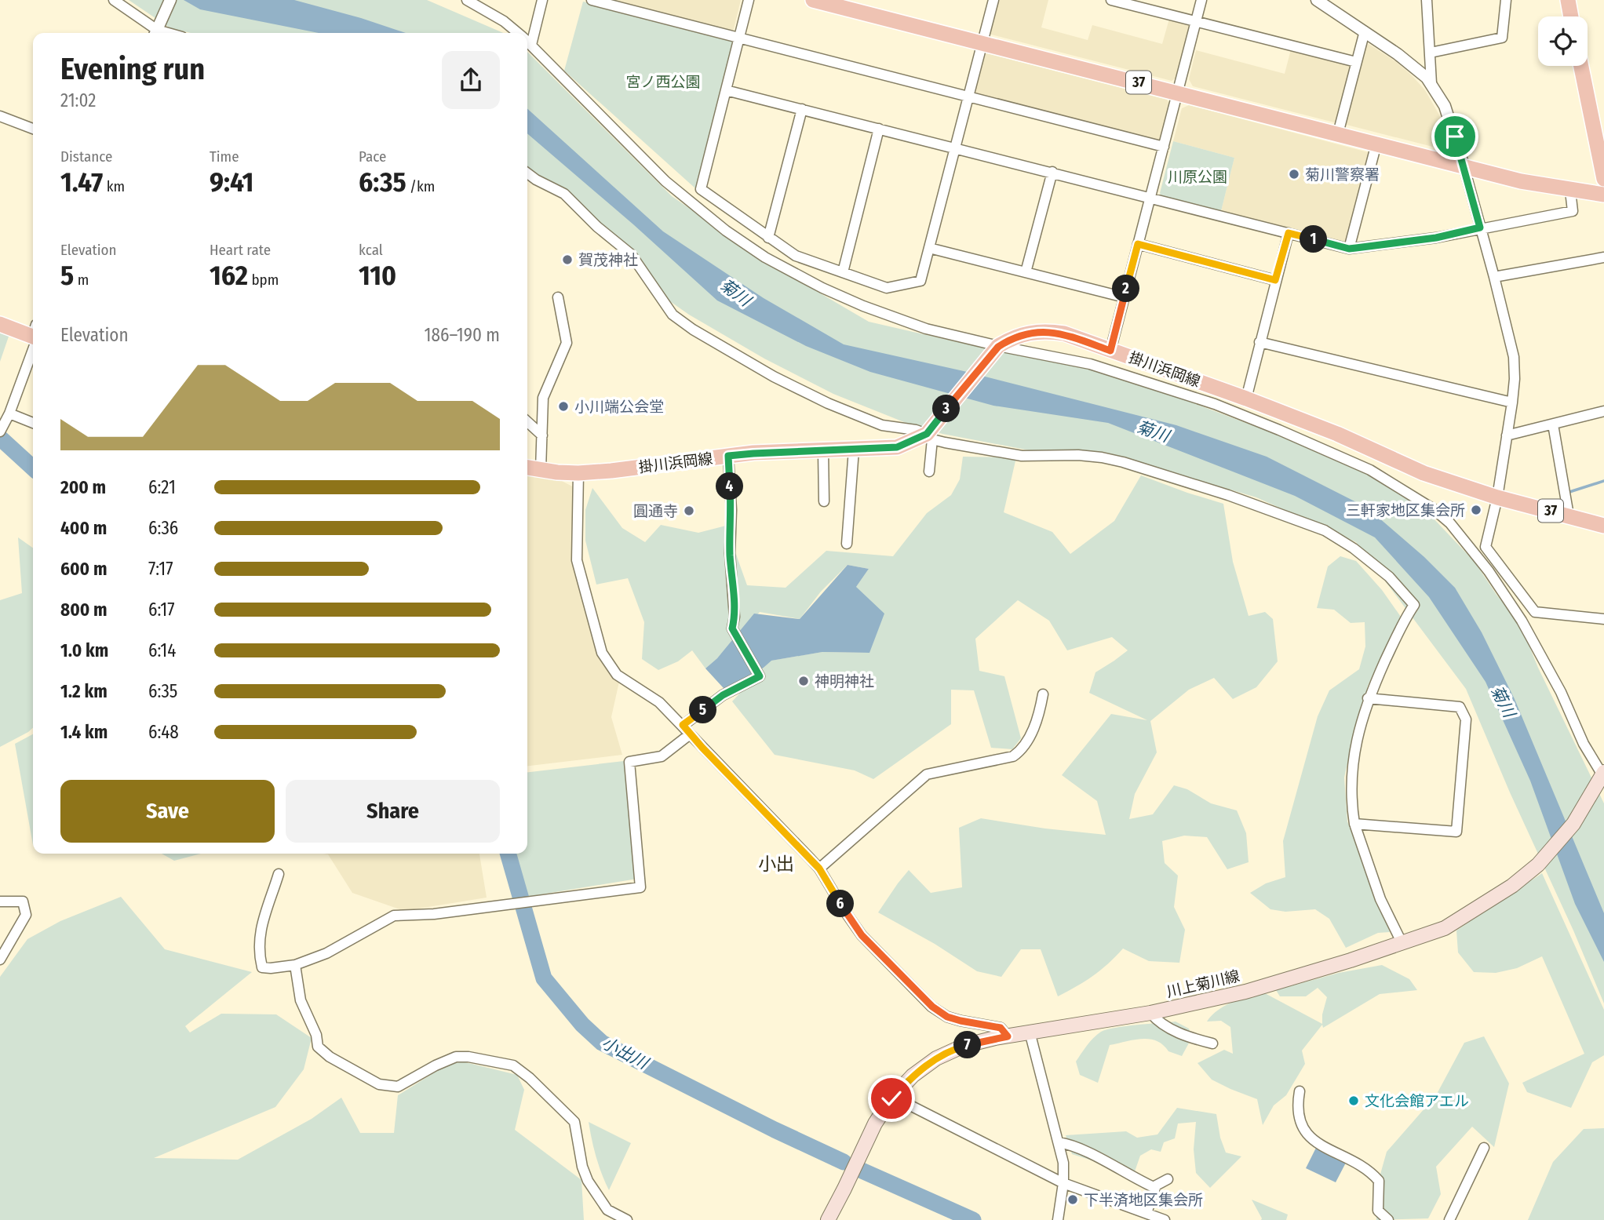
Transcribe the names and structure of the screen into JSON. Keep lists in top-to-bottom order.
{
  "streets": {
    "main road": ["37", "掛川浜岡線", "川上菊川線"]
  },
  "districts": ["小出"],
  "water": ["菊川", "小出川"],
  "parks": ["宮ノ西公園", "川原公園"],
  "places": [
    "菊川警察署",
    "賀茂神社",
    "小川端公会堂",
    "三軒家地区集会所",
    "圓通寺",
    "神明神社",
    "文化会館アエル",
    "下半済地区集会所"
  ],
  "page": {
    "heading": ["Evening run", "21:02"],
    "stats": [
      ["Distance", "1.47 km"],
      ["Time", "9:41"],
      ["Pace", "6:35 /km"],
      ["Elevation", "5 m"],
      ["Heart rate", "162 bpm"],
      ["kcal", "110"]
    ],
    "pins": [
      "1",
      "2",
      "3",
      "4",
      "5",
      "6",
      "7"
    ],
    "chart": ["Elevation", "186–190 m"],
    "list": [
      {
        "name": "200 m",
        "note": "6:21"
      },
      {
        "name": "400 m",
        "note": "6:36"
      },
      {
        "name": "600 m",
        "note": "7:17"
      },
      {
        "name": "800 m",
        "note": "6:17"
      },
      {
        "name": "1.0 km",
        "note": "6:14"
      },
      {
        "name": "1.2 km",
        "note": "6:35"
      },
      {
        "name": "1.4 km",
        "note": "6:48"
      }
    ],
    "buttons": ["Save", "Share"]
  }
}
